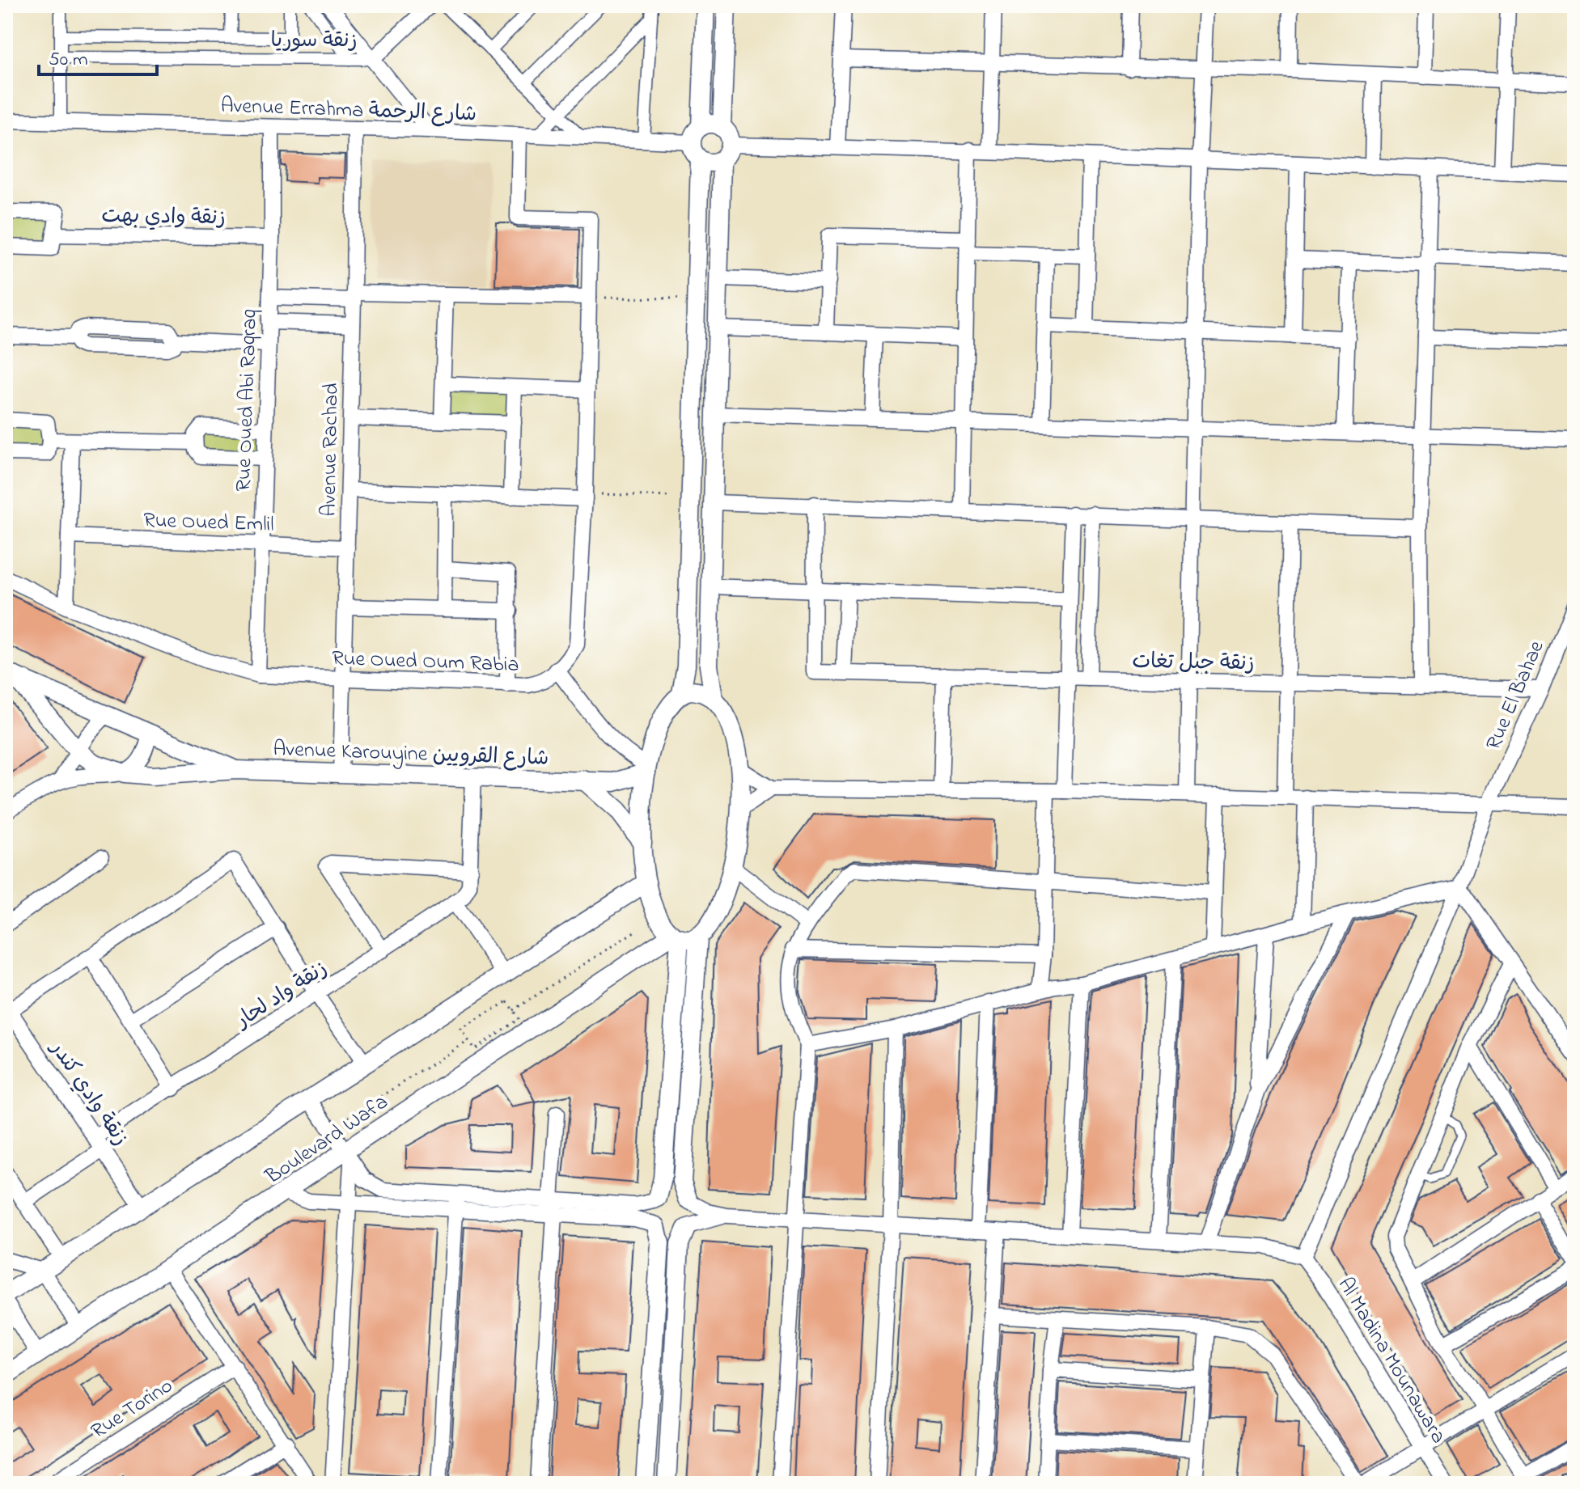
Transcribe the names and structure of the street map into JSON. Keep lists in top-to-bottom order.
{
  "streets": {
    "street": [
      "زنقة سوريا",
      "Avenue Errahma شارع الرحمة",
      "زنقة وادي بهت",
      "Rue Oued Abi Raqraq",
      "Avenue Rachad",
      "Rue Oued Emlil",
      "Rue Oued Oum Rabia",
      "زنقة جبل تغات",
      "Rue El Bahae",
      "Avenue Karouyine شارع القرويين",
      "زنقة واد لحار",
      "زنقة وادي كندر",
      "Boulevard Wafa",
      "Al Madina Mounawara",
      "Rue Torino"
    ]
  },
  "crossings": [
    ["Avenue Errahma شارع الرحمة", "Rue Oued Abi Raqraq"],
    ["Avenue Errahma شارع الرحمة", "Avenue Rachad"],
    ["Avenue Errahma شارع الرحمة", "Rue Oued Oum Rabia"],
    ["زنقة وادي بهت", "Rue Oued Abi Raqraq"],
    ["Rue Oued Abi Raqraq", "Rue Oued Emlil"],
    ["Rue Oued Abi Raqraq", "Rue Oued Oum Rabia"],
    ["Avenue Rachad", "Rue Oued Emlil"],
    ["Avenue Rachad", "Rue Oued Oum Rabia"],
    ["Avenue Rachad", "Avenue Karouyine شارع القرويين"],
    ["زنقة جبل تغات", "Rue El Bahae"],
    ["Rue El Bahae", "Al Madina Mounawara"],
    ["Avenue Karouyine شارع القرويين", "زنقة واد لحار"],
    ["زنقة واد لحار", "زنقة وادي كندر"],
    ["زنقة وادي كندر", "Boulevard Wafa"]
  ],
  "scale_bar": "50 m"
}
